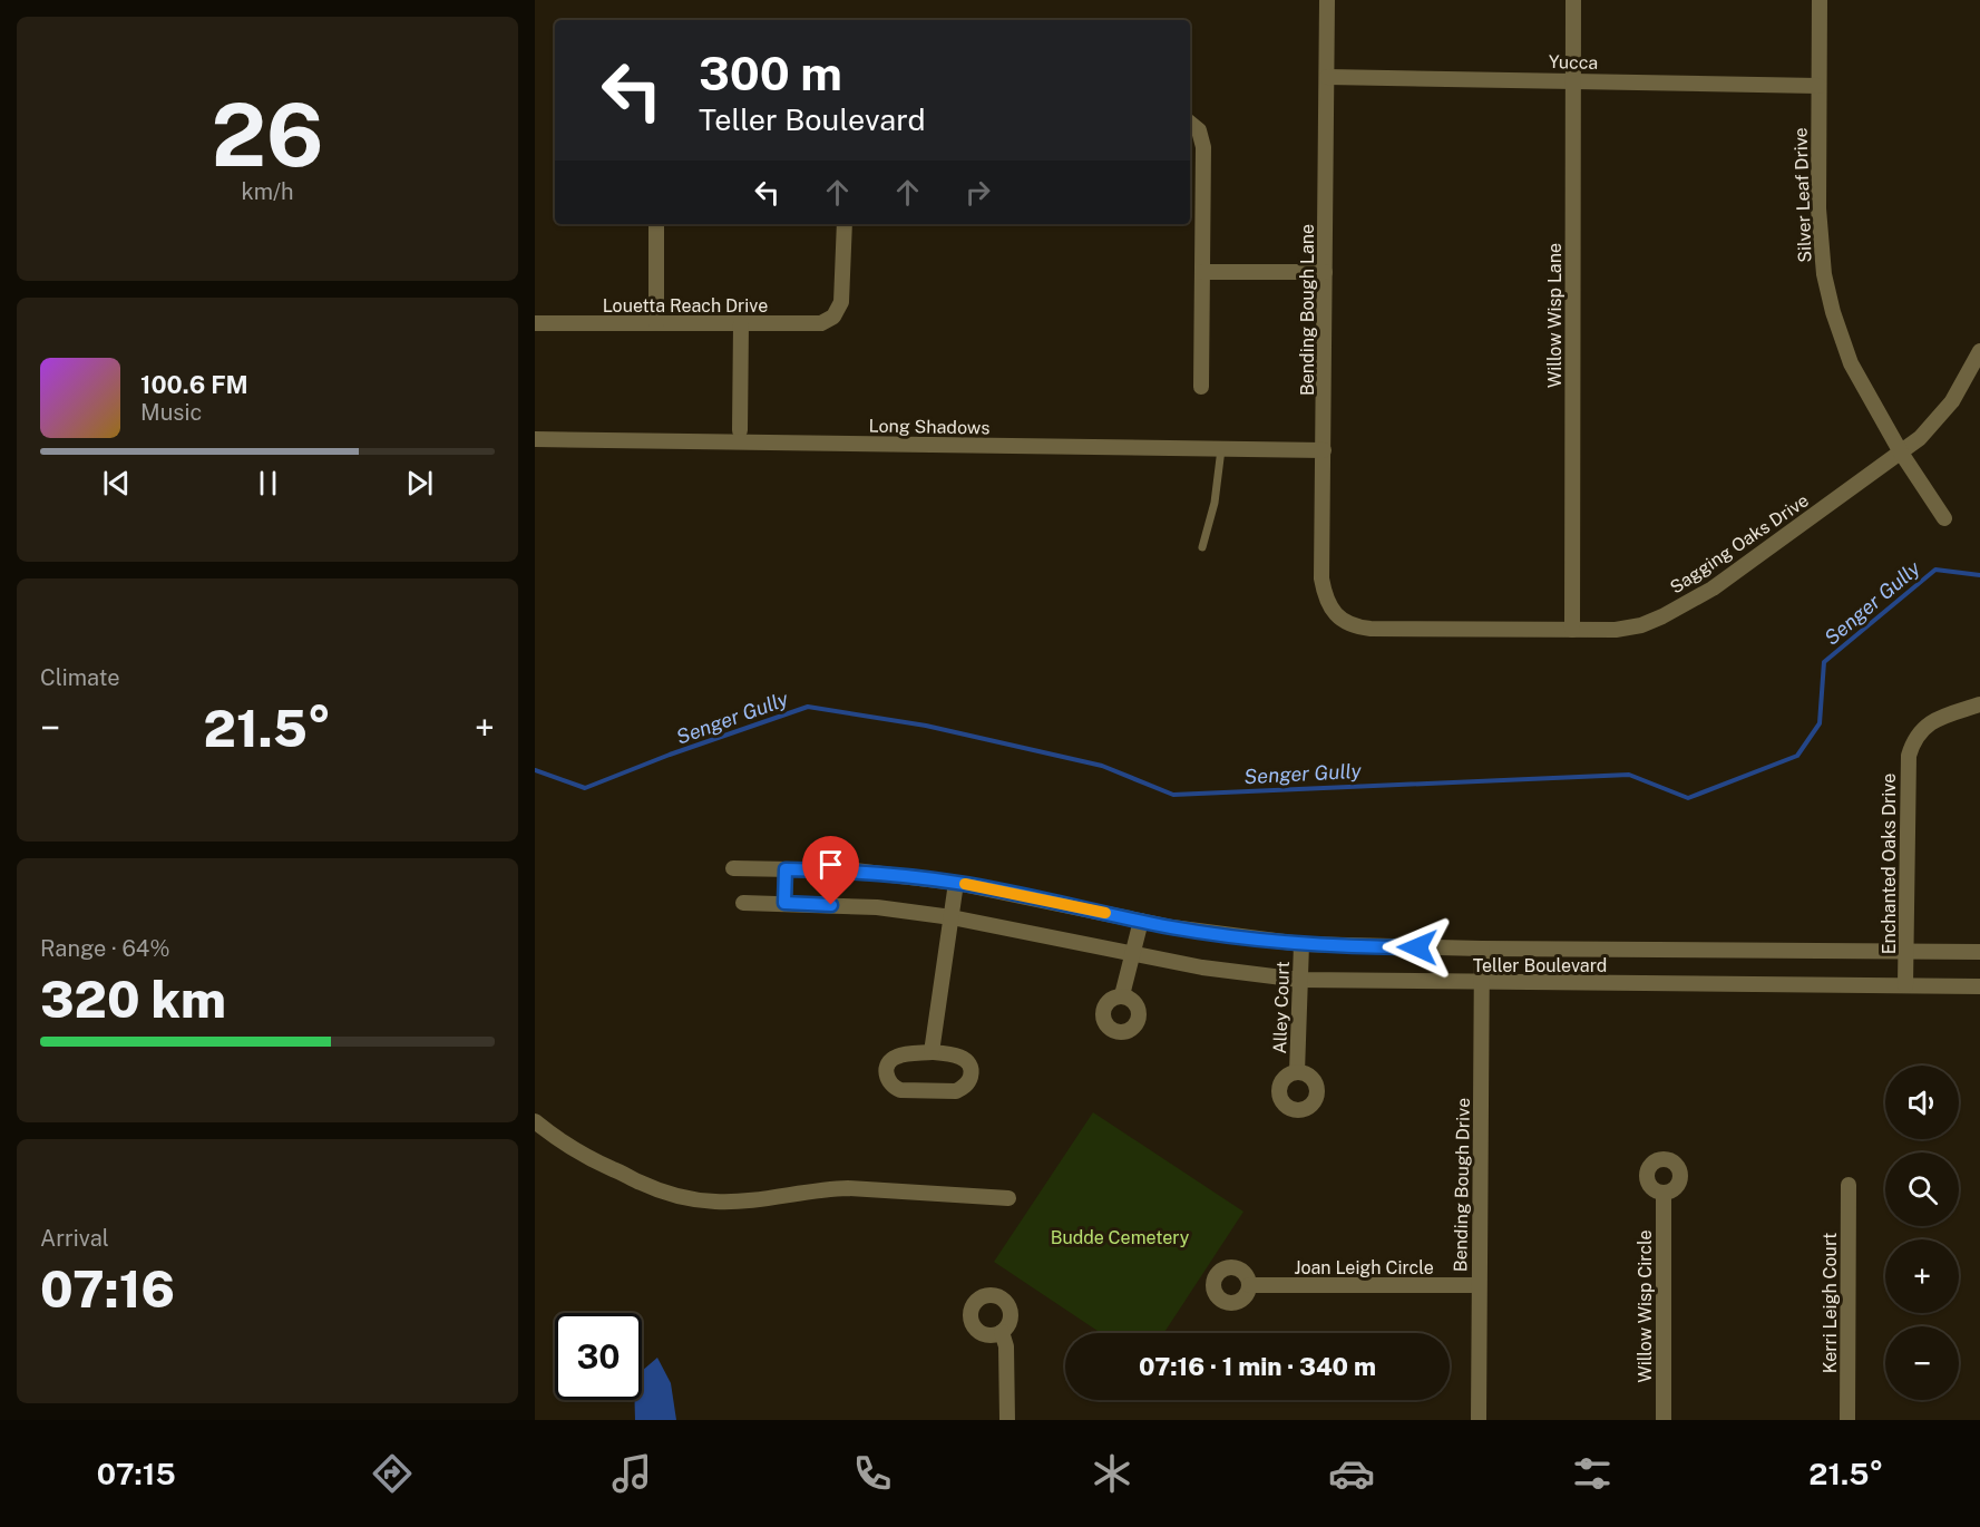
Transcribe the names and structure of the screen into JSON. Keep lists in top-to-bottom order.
{
  "streets": {
    "street": [
      "Yucca",
      "Silver Leaf Drive",
      "Louetta Reach Drive",
      "Bending Bough Lane",
      "Willow Wisp Lane",
      "Long Shadows",
      "Sagging Oaks Drive",
      "Enchanted Oaks Drive",
      "Teller Boulevard",
      "Alley Court",
      "Bending Bough Drive",
      "Joan Leigh Circle",
      "Kerri Leigh Court",
      "Willow Wisp Circle"
    ]
  },
  "crossings": [
    ["Yucca", "Silver Leaf Drive"],
    ["Yucca", "Bending Bough Lane"],
    ["Yucca", "Willow Wisp Lane"],
    ["Silver Leaf Drive", "Sagging Oaks Drive"],
    ["Bending Bough Lane", "Long Shadows"],
    ["Bending Bough Lane", "Sagging Oaks Drive"],
    ["Willow Wisp Lane", "Sagging Oaks Drive"],
    ["Enchanted Oaks Drive", "Teller Boulevard"],
    ["Teller Boulevard", "Alley Court"],
    ["Teller Boulevard", "Bending Bough Drive"],
    ["Bending Bough Drive", "Joan Leigh Circle"]
  ],
  "water": ["Senger Gully"],
  "parks": ["Budde Cemetery"],
  "page": {
    "tile": [
      ["26", "km/h"],
      "Climate",
      ["Range · 64%", "320 km"],
      ["Arrival", "07:16"]
    ],
    "turn": ["300 m", "Teller Boulevard"],
    "song": ["100.6 FM", "Music"],
    "heat": ["−", "21.5°", "+"],
    "map_buttons": ["+", "−"],
    "limit": "30",
    "trip": "07:16 · 1 min · 340 m",
    "tabs": ["07:15", "21.5°"]
  }
}
